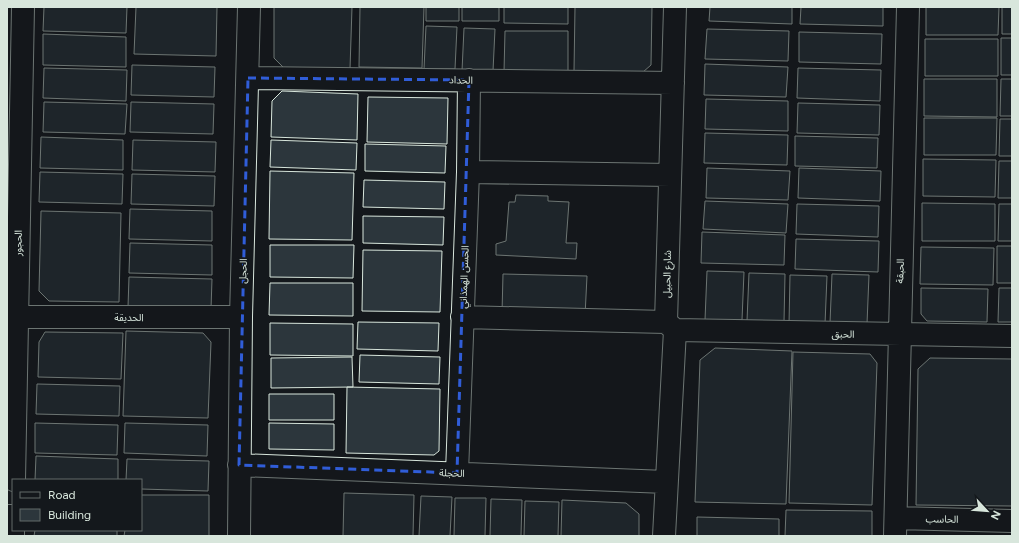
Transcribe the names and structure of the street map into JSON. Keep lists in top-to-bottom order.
{
  "streets": {
    "street": [
      "الحداد",
      "الحجور",
      "الحجل",
      "الحبقة",
      "شارع الحبيل",
      "الحسن الهمذاني",
      "الحديقة",
      "الحبق",
      "الحجلة",
      "الحاسب"
    ]
  },
  "crossings": [
    ["الحداد", "الحجل"],
    ["الحداد", "شارع الحبيل"],
    ["الحداد", "الحسن الهمذاني"],
    ["الحجور", "الحديقة"],
    ["الحجل", "الحديقة"],
    ["الحجل", "الحجلة"],
    ["الحبقة", "الحبق"],
    ["الحبقة", "الحاسب"],
    ["شارع الحبيل", "الحبق"],
    ["شارع الحبيل", "الحجلة"],
    ["الحسن الهمذاني", "الحبق"],
    ["الحسن الهمذاني", "الحجلة"]
  ],
  "legend": ["Road", "Building"],
  "north": "bottom right"
}
